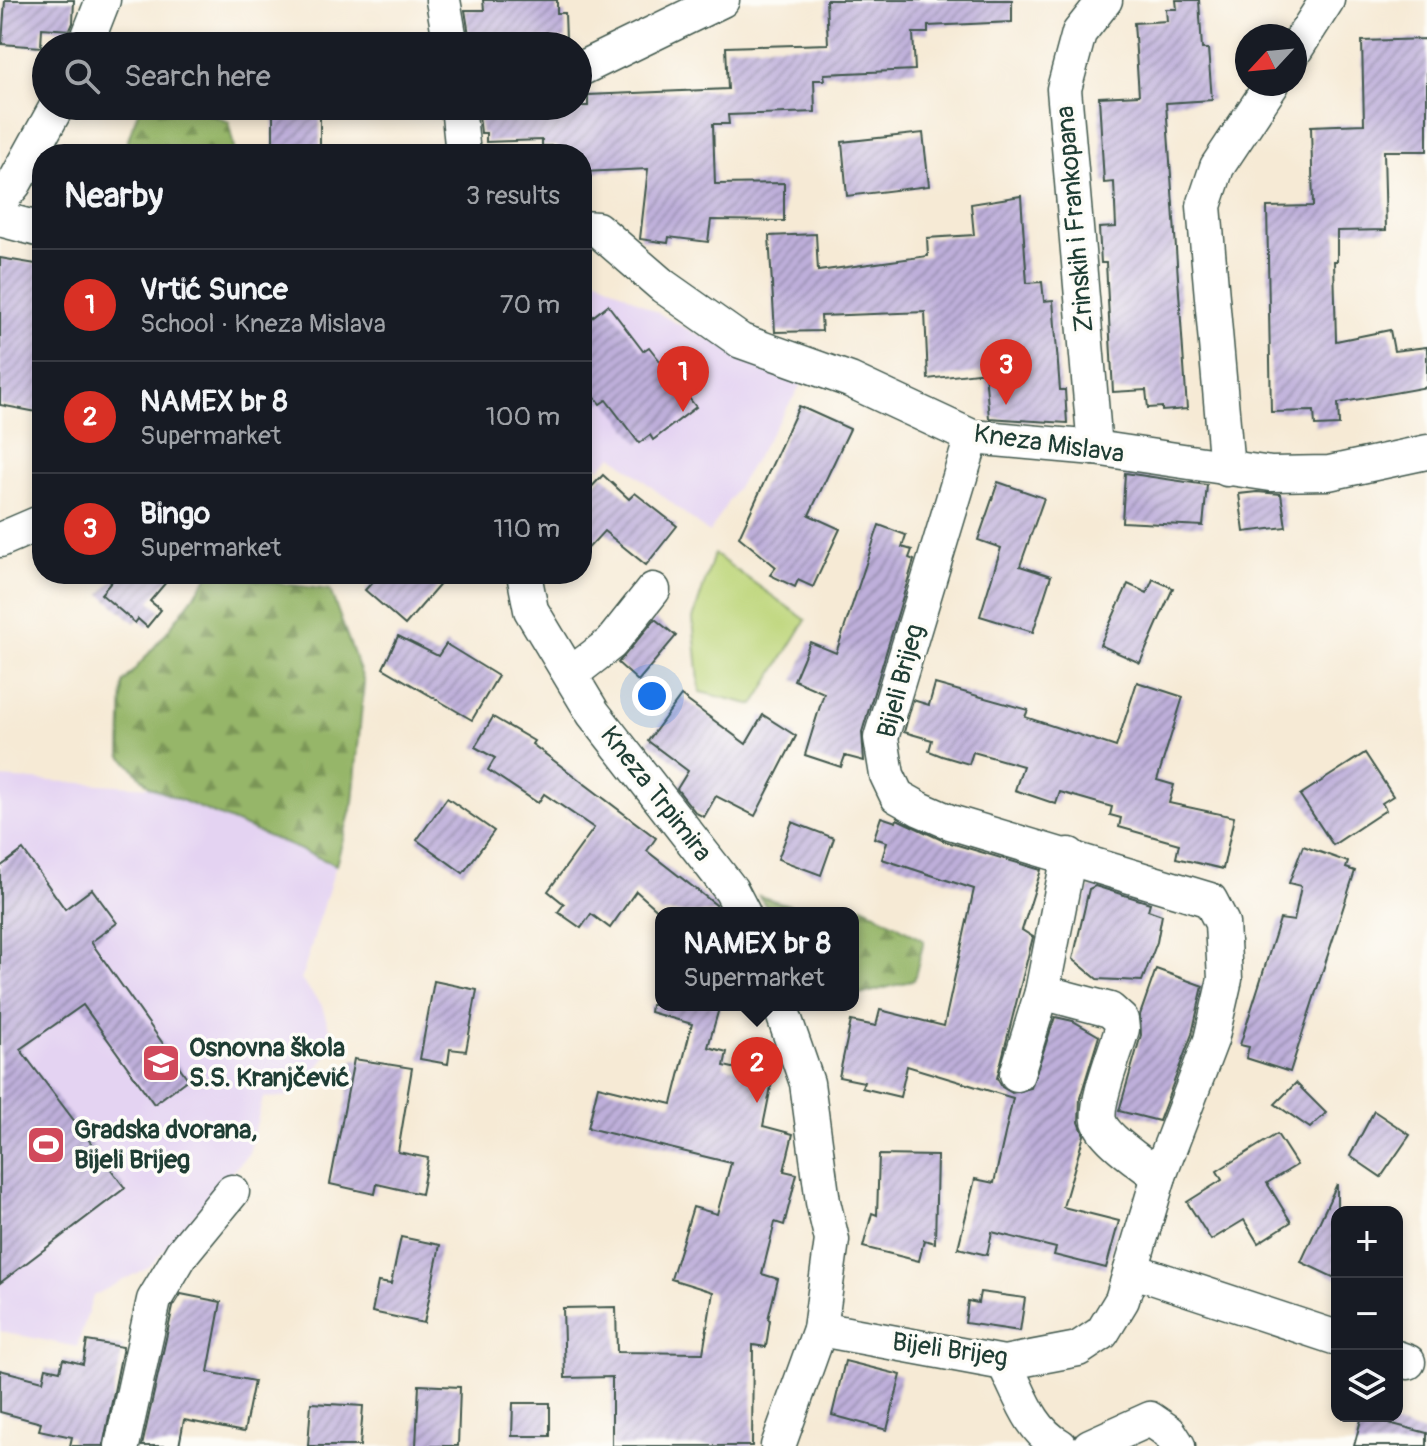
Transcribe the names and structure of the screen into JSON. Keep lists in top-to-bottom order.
{
  "streets": {
    "street": [
      "Zrinskih i Frankopana",
      "Kneza Mislava",
      "Bijeli Brijeg",
      "Kneza Trpimira"
    ]
  },
  "crossings": [
    ["Zrinskih i Frankopana", "Kneza Mislava"],
    ["Kneza Mislava", "Bijeli Brijeg"]
  ],
  "places": {
    "school or university": ["Osnovna škola S.S. Kranjčević"],
    "sports": ["Gradska dvorana, Bijeli Brijeg"]
  },
  "north": "bottom left",
  "page": {
    "search": "Search here",
    "heading": ["Nearby", "3 results"],
    "list": [
      {
        "mark": "1",
        "name": "Vrtić Sunce",
        "note": "School · Kneza Mislava",
        "value": "70 m"
      },
      {
        "mark": "2",
        "name": "NAMEX br 8",
        "note": "Supermarket",
        "value": "100 m"
      },
      {
        "mark": "3",
        "name": "Bingo",
        "note": "Supermarket",
        "value": "110 m"
      }
    ],
    "pins": ["3", "1", "2"],
    "popup": ["NAMEX br 8", "Supermarket"],
    "map_buttons": ["+", "−"]
  }
}
